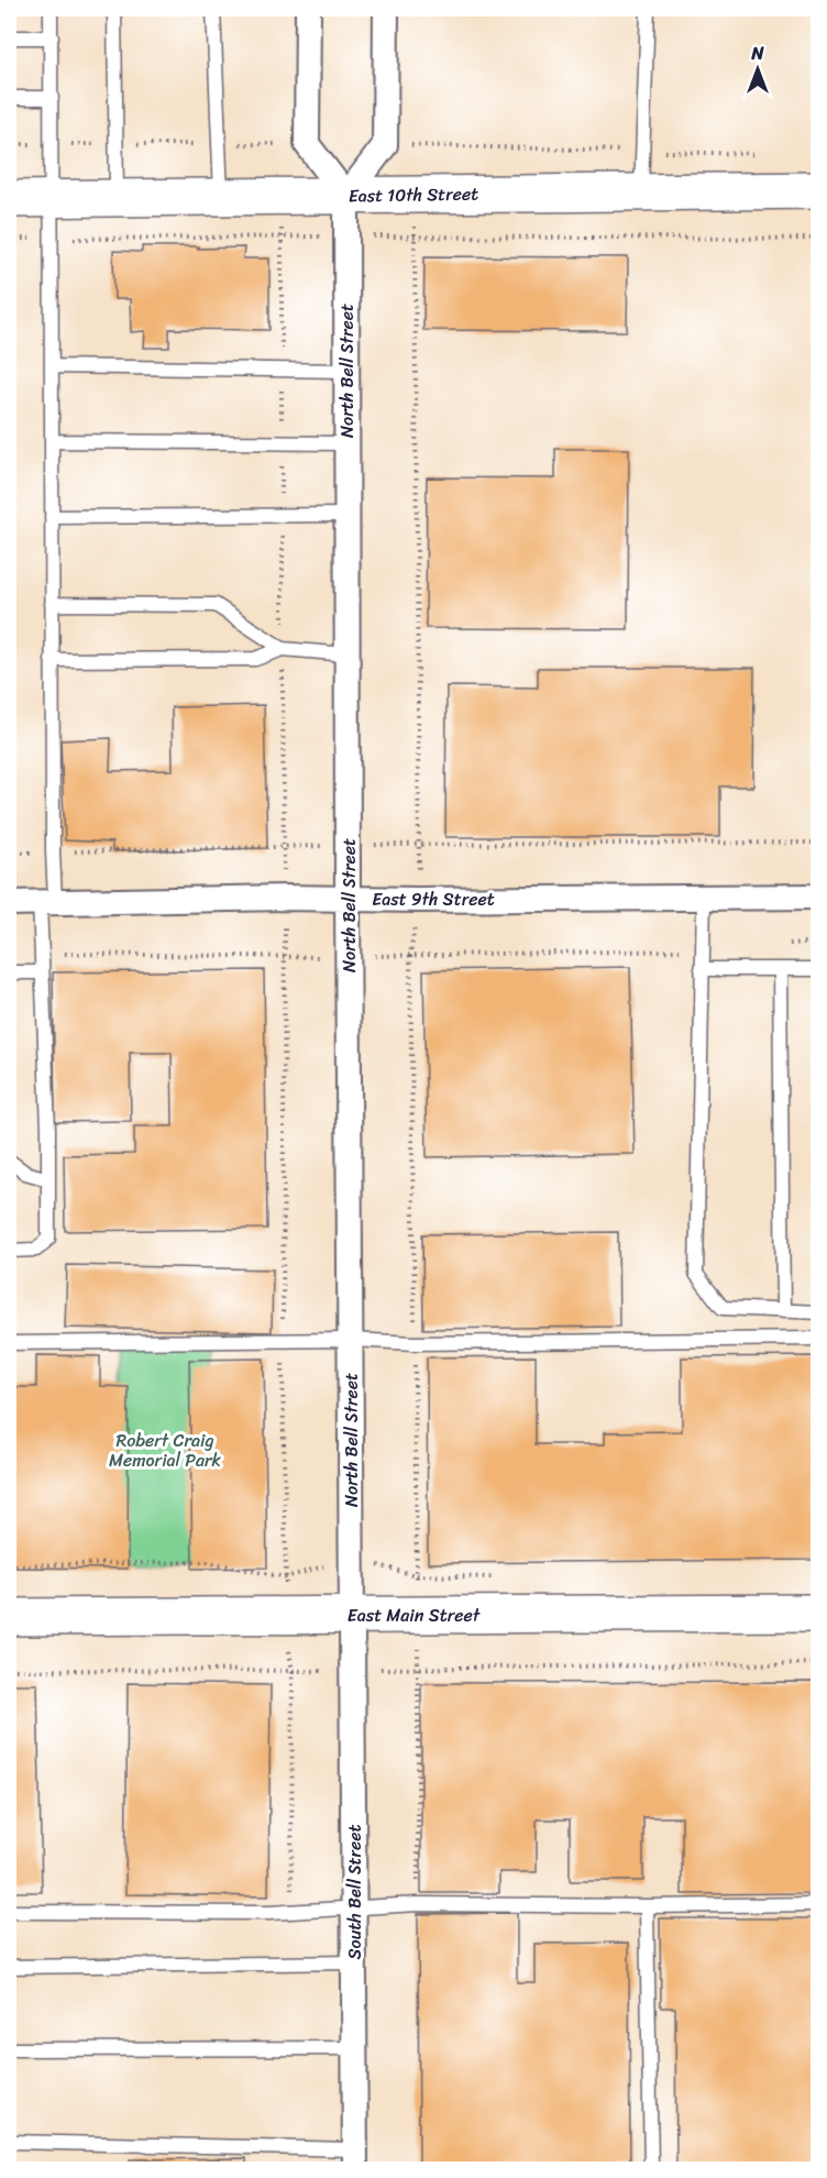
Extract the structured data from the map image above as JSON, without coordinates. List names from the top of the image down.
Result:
{
  "streets": {
    "street": [
      "East 10th Street",
      "North Bell Street",
      "East 9th Street",
      "East Main Street",
      "South Bell Street"
    ]
  },
  "crossings": [
    ["East 10th Street", "North Bell Street"],
    ["North Bell Street", "East 9th Street"],
    ["North Bell Street", "East Main Street"],
    ["North Bell Street", "South Bell Street"],
    ["East Main Street", "South Bell Street"]
  ],
  "parks": ["Robert Craig Memorial Park"],
  "north": "top"
}
